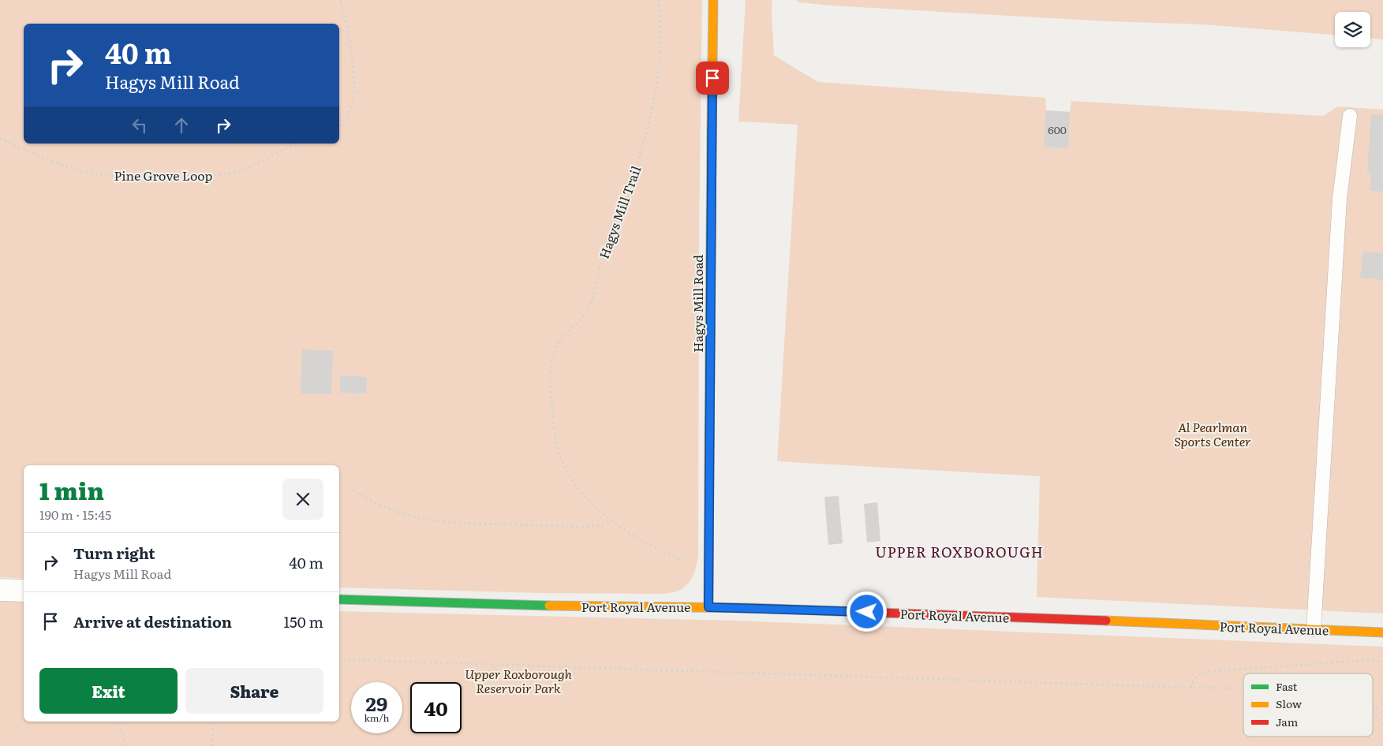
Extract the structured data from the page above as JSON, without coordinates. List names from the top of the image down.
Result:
{
  "streets": {
    "street": ["Hagys Mill Road", "Port Royal Avenue"],
    "path": ["Pine Grove Loop", "Hagys Mill Trail"]
  },
  "crossings": [
    ["Hagys Mill Trail", "Hagys Mill Road"],
    ["Hagys Mill Road", "Port Royal Avenue"]
  ],
  "districts": ["UPPER ROXBOROUGH"],
  "parks": ["Al Pearlman Sports Center", "Upper Roxborough Reservoir Park"],
  "house_numbers": ["600"],
  "legend": ["Fast", "Slow", "Jam"],
  "page": {
    "turn": ["40 m", "Hagys Mill Road"],
    "heading": ["1 min", "190 m · 15:45"],
    "list": [
      {
        "name": "Turn right",
        "note": "Hagys Mill Road",
        "value": "40 m"
      },
      {
        "name": "Arrive at destination",
        "value": "150 m"
      }
    ],
    "buttons": ["Exit", "Share"],
    "speed": "29 km/h",
    "limit": "40"
  }
}
